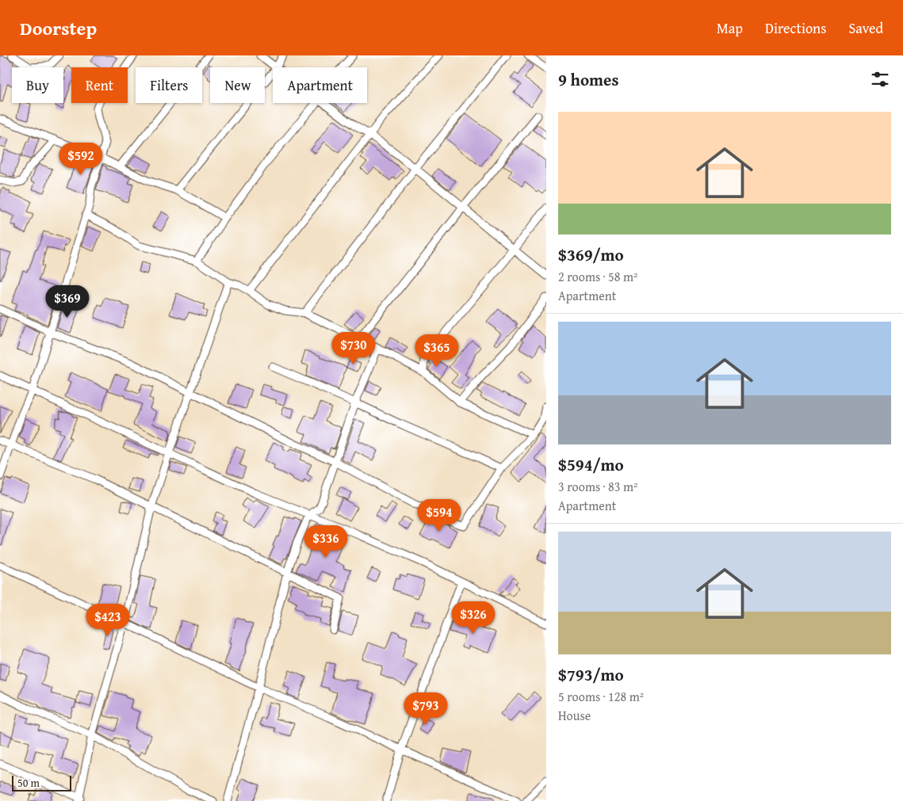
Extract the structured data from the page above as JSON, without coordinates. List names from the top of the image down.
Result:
{
  "scale_bar": "50 m",
  "page": {
    "header": "Doorstep",
    "nav": ["Map", "Directions", "Saved"],
    "heading": "9 homes",
    "chip": [
      "Buy",
      "Rent",
      "Filters",
      "New",
      "Apartment"
    ],
    "list": [
      {
        "name": "$369/mo",
        "note": "2 rooms · 58 m² · Apartment"
      },
      {
        "name": "$594/mo",
        "note": "3 rooms · 83 m² · Apartment"
      },
      {
        "name": "$793/mo",
        "note": "5 rooms · 128 m² · House"
      }
    ],
    "price": [
      "$592",
      "$369",
      "$730",
      "$365",
      "$594",
      "$336",
      "$326",
      "$423",
      "$793"
    ],
    "scale": "50 m"
  }
}
